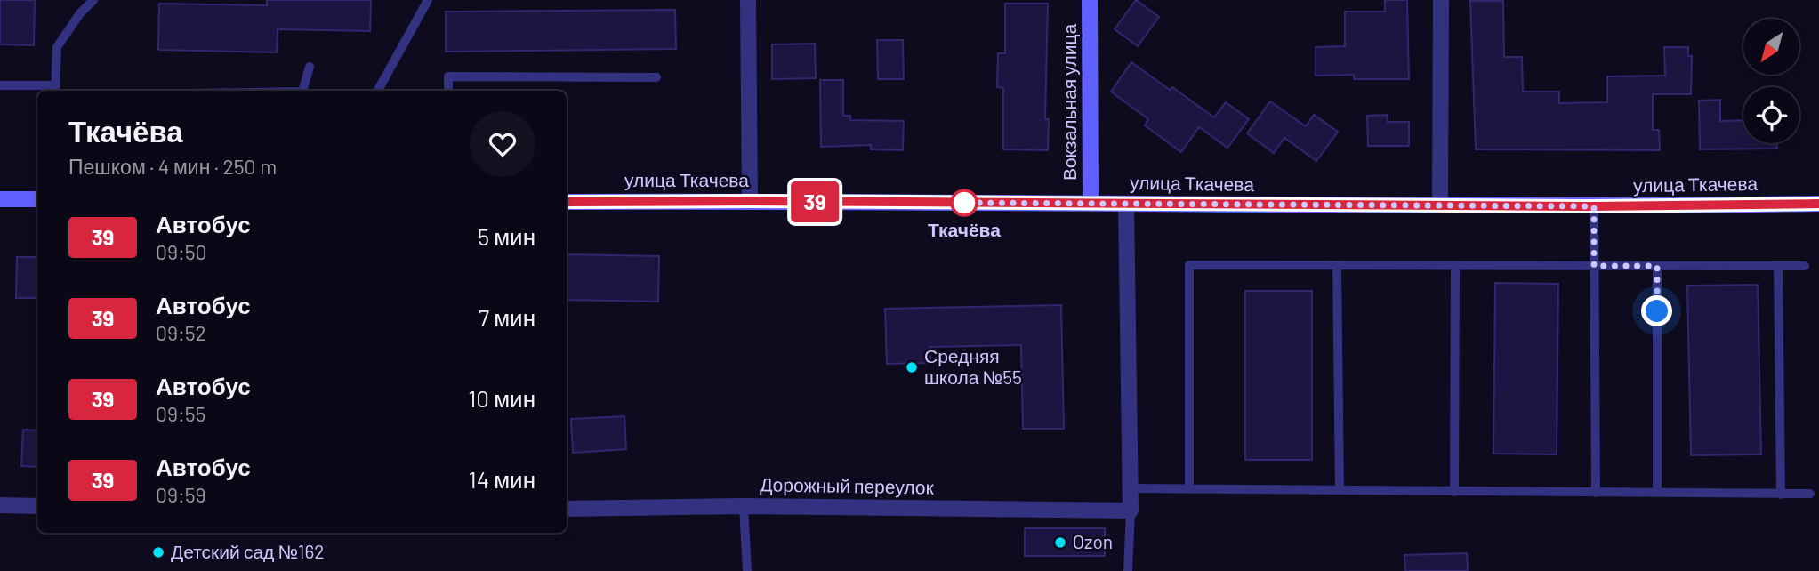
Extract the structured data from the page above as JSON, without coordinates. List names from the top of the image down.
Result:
{
  "streets": {
    "street": ["Вокзальная улица", "улица Ткачева", "Дорожный переулок"]
  },
  "crossings": [
    ["Вокзальная улица", "улица Ткачева"]
  ],
  "places": [
    "Ткачёва",
    "Средняя школа №55",
    "Ozon",
    "Детский сад №162"
  ],
  "lines": ["bus line 39"],
  "north": "bottom left",
  "page": {
    "on_map": "39",
    "heading": ["Ткачёва", "Пешком · 4 мин · 250 m"],
    "list": [
      {
        "mark": "39",
        "name": "Автобус",
        "note": "09:50",
        "value": "5 мин"
      },
      {
        "mark": "39",
        "name": "Автобус",
        "note": "09:52",
        "value": "7 мин"
      },
      {
        "mark": "39",
        "name": "Автобус",
        "note": "09:55",
        "value": "10 мин"
      },
      {
        "mark": "39",
        "name": "Автобус",
        "note": "09:59",
        "value": "14 мин"
      }
    ]
  }
}
